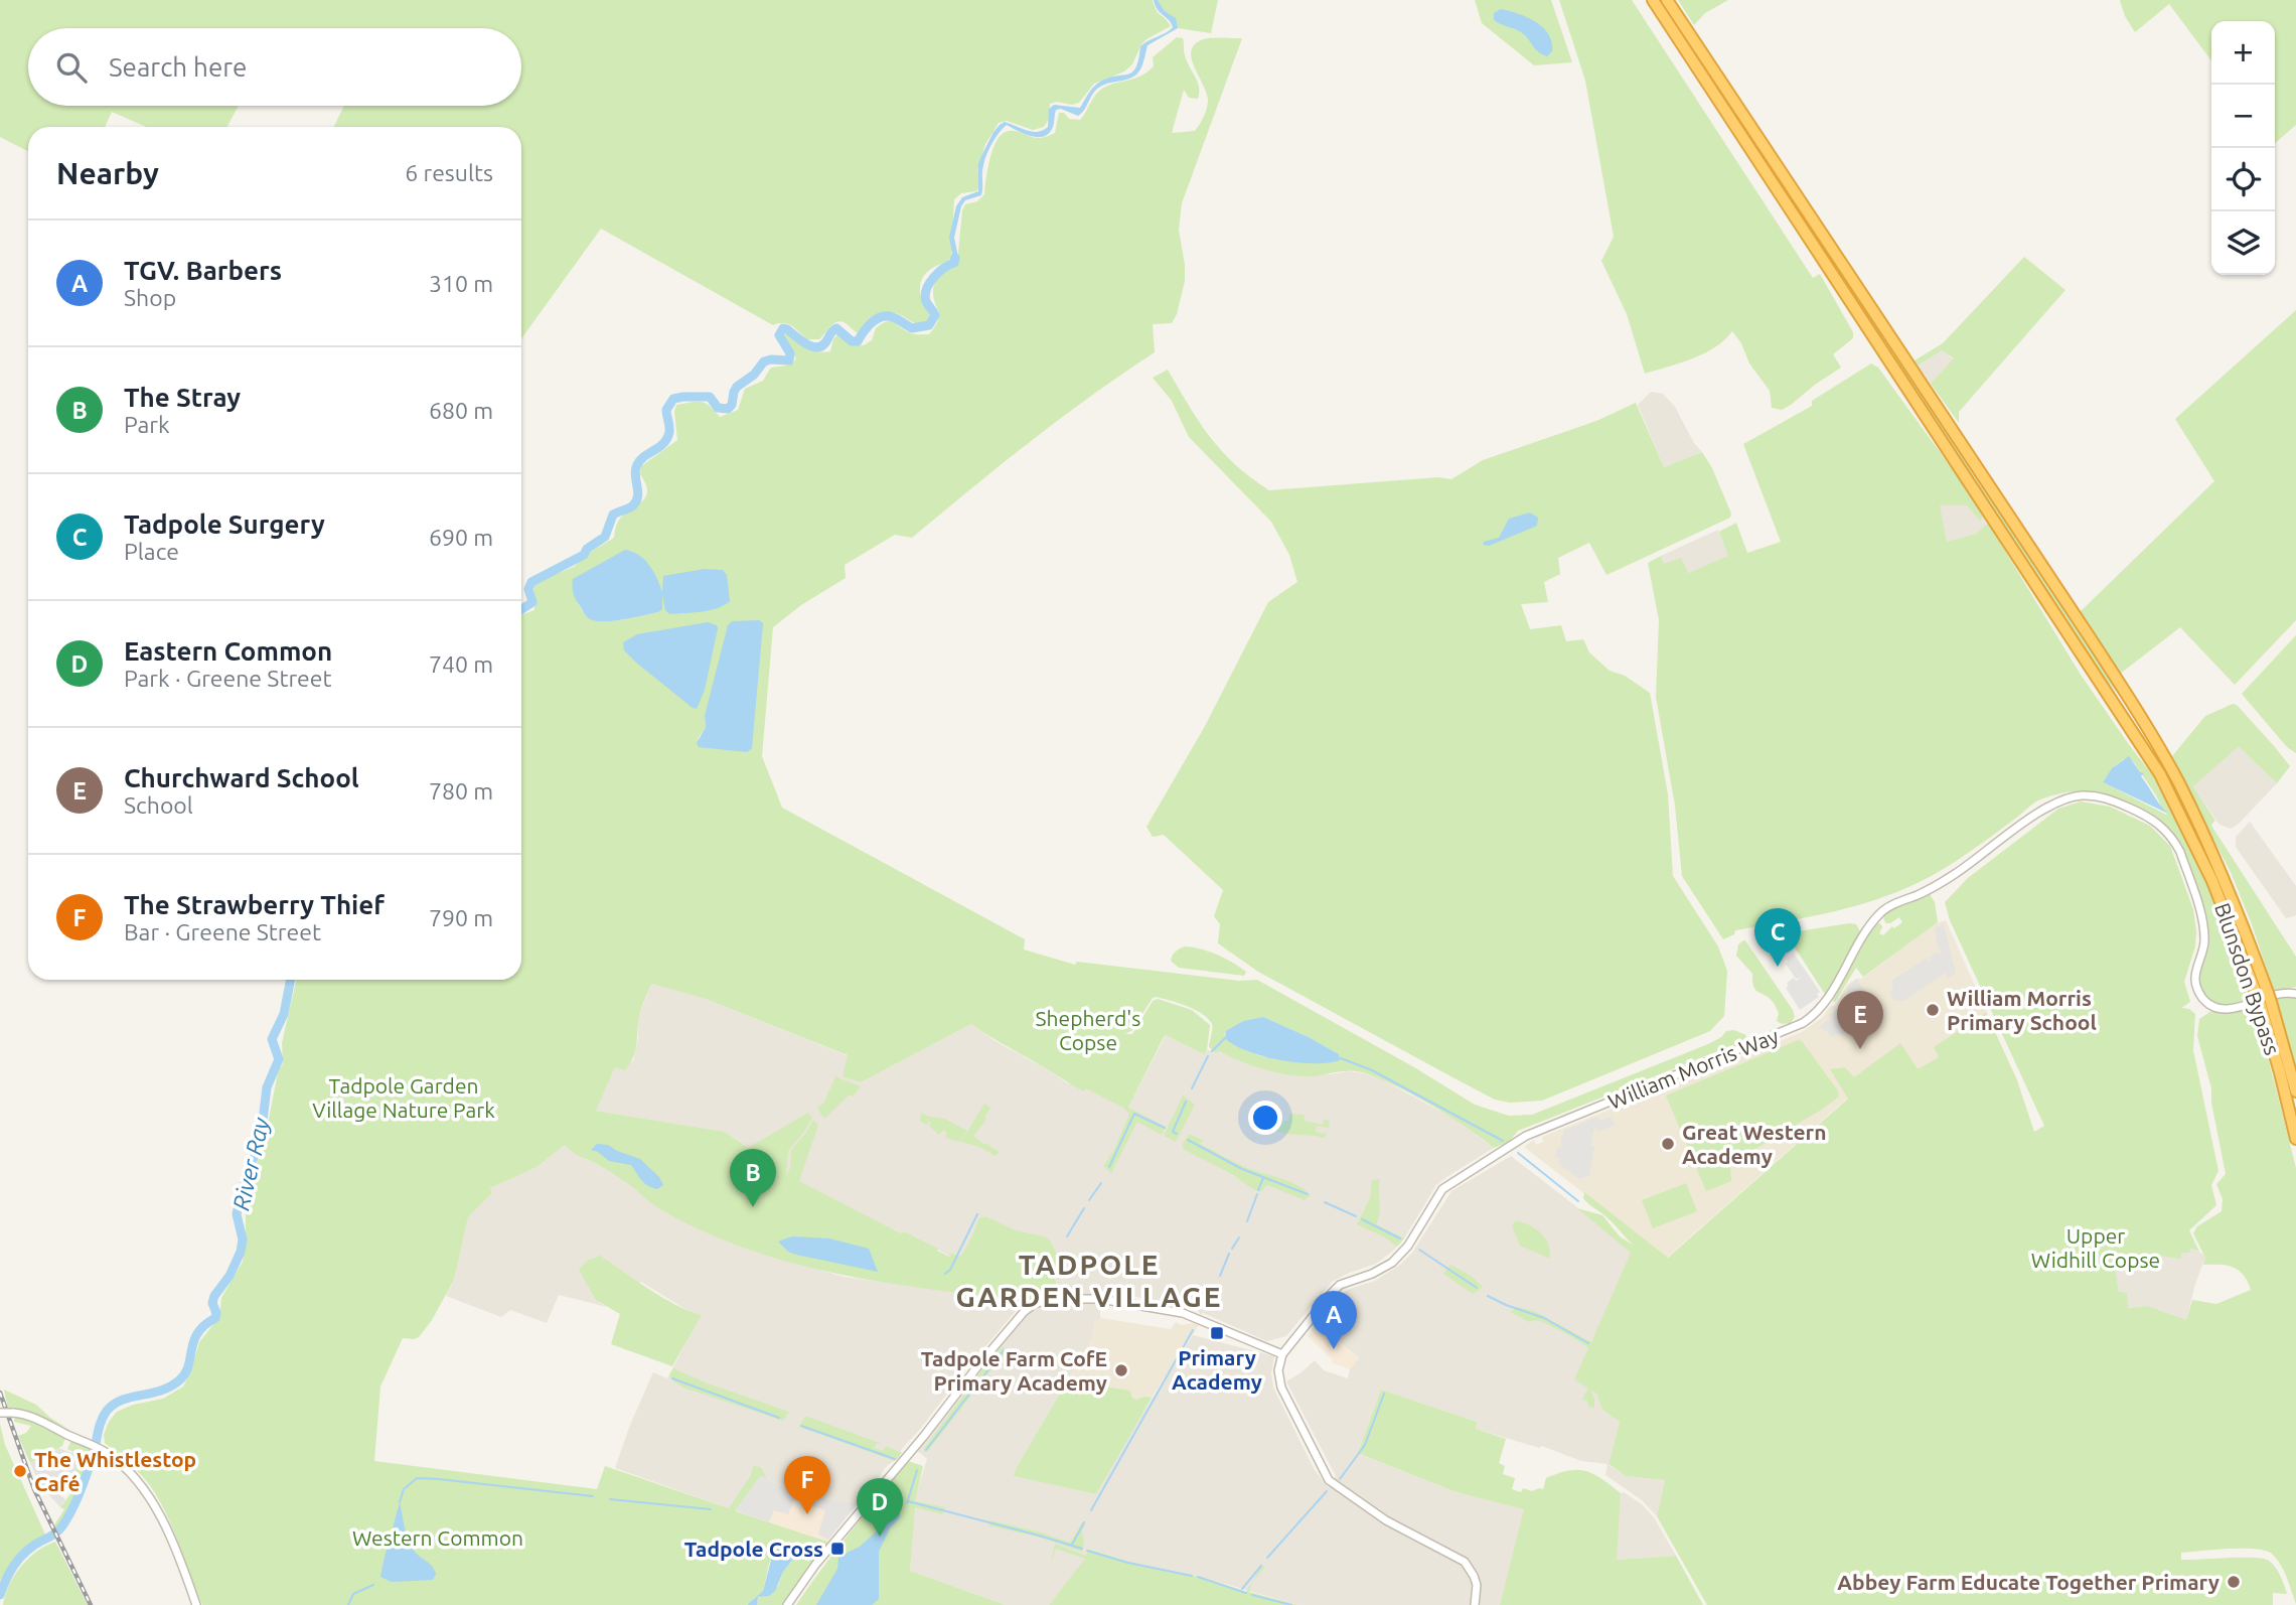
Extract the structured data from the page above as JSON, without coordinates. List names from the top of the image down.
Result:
{
  "streets": {
    "highway": ["Blunsdon Bypass"],
    "street": ["William Morris Way"]
  },
  "districts": ["TADPOLE GARDEN VILLAGE"],
  "water": ["River Ray"],
  "parks": [
    "Shepherd's Copse",
    "Tadpole Garden Village Nature Park",
    "Upper Widhill Copse",
    "Western Common"
  ],
  "places": {
    "other": [
      "William Morris Primary School",
      "Great Western Academy",
      "Tadpole Farm CofE Primary Academy",
      "The Whistlestop Café",
      "Abbey Farm Educate Together Primary"
    ],
    "transit": ["Primary Academy", "Tadpole Cross"]
  },
  "page": {
    "map_buttons": ["+", "−"],
    "search": "Search here",
    "heading": ["Nearby", "6 results"],
    "list": [
      {
        "mark": "A",
        "name": "TGV. Barbers",
        "note": "Shop",
        "value": "310 m"
      },
      {
        "mark": "B",
        "name": "The Stray",
        "note": "Park",
        "value": "680 m"
      },
      {
        "mark": "C",
        "name": "Tadpole Surgery",
        "note": "Place",
        "value": "690 m"
      },
      {
        "mark": "D",
        "name": "Eastern Common",
        "note": "Park · Greene Street",
        "value": "740 m"
      },
      {
        "mark": "E",
        "name": "Churchward School",
        "note": "School",
        "value": "780 m"
      },
      {
        "mark": "F",
        "name": "The Strawberry Thief",
        "note": "Bar · Greene Street",
        "value": "790 m"
      }
    ],
    "pins": [
      "C",
      "E",
      "B",
      "A",
      "F",
      "D"
    ]
  }
}
